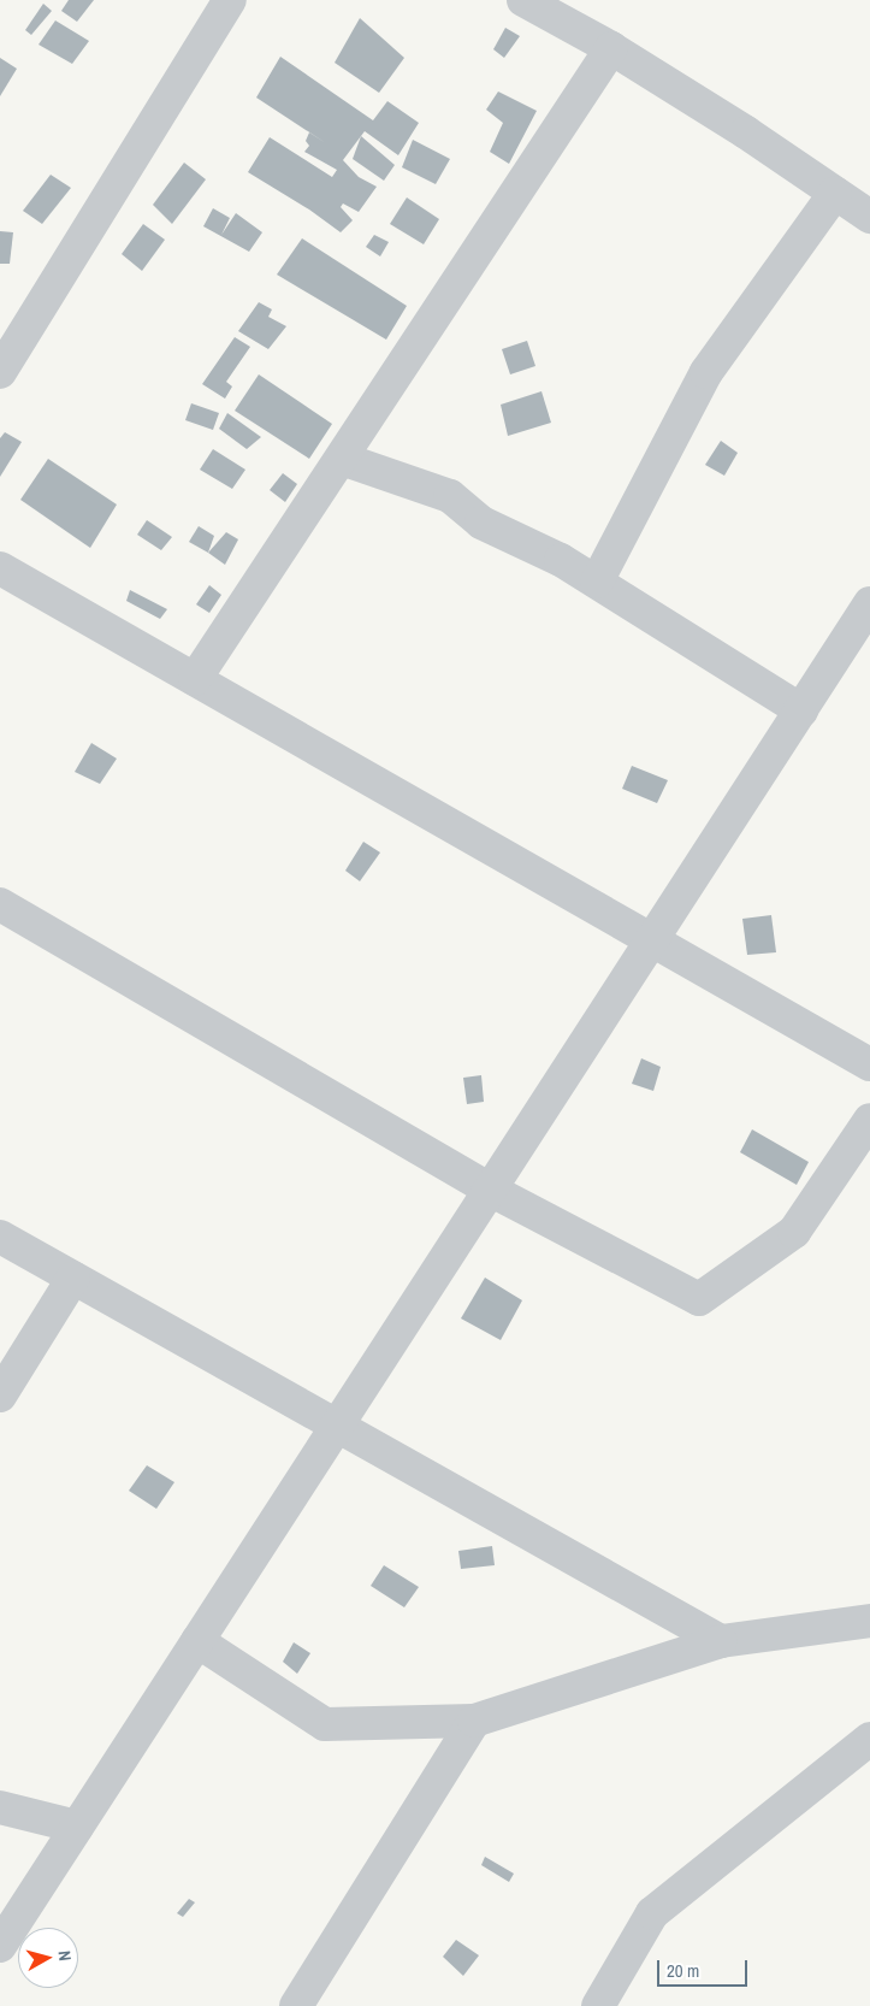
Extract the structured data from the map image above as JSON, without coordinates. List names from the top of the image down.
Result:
{
  "scale_bar": "20 m",
  "north": "right"
}
